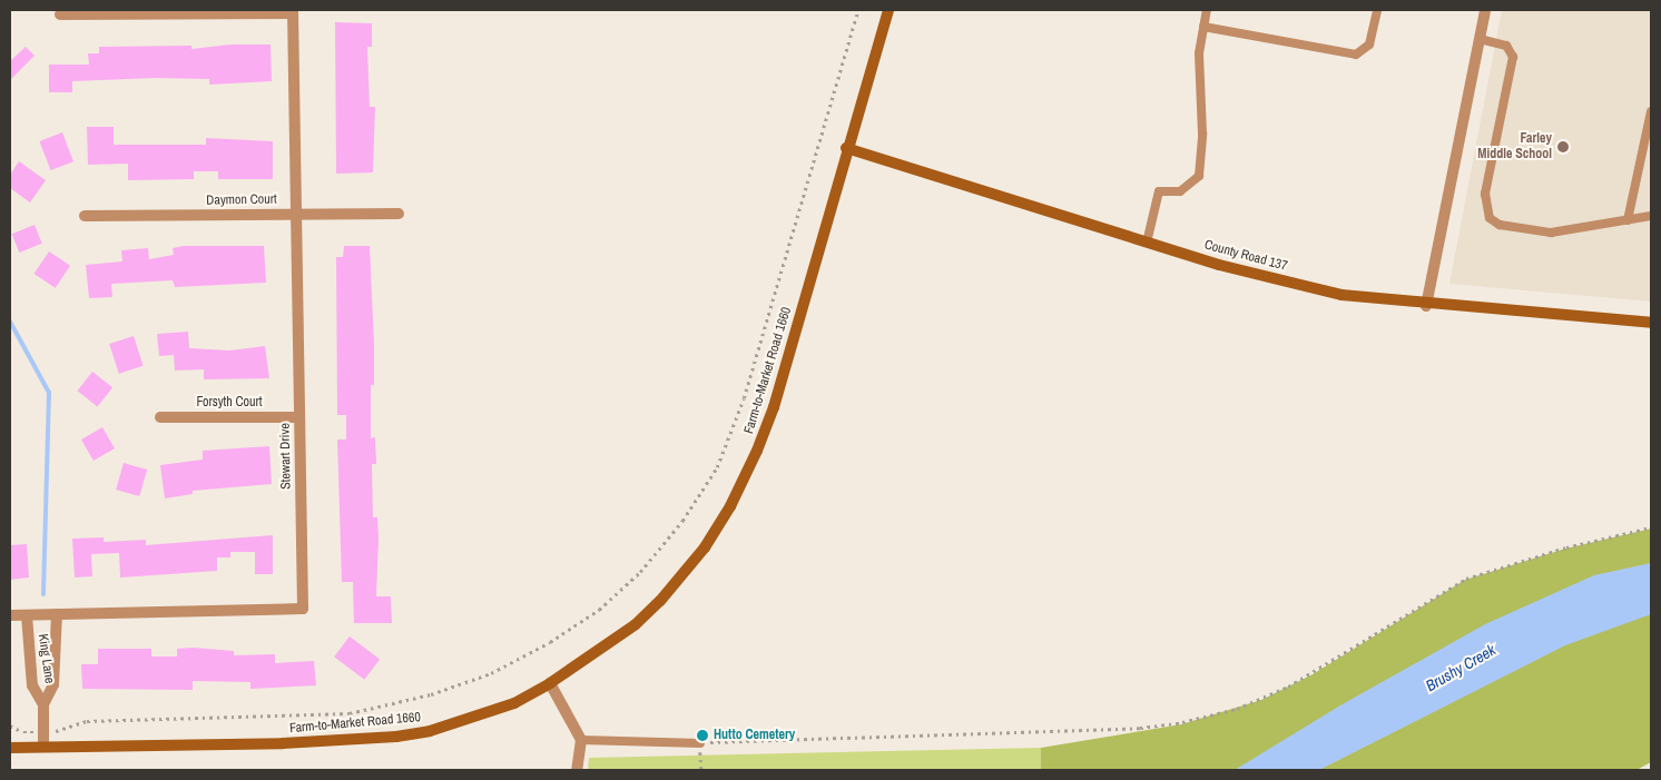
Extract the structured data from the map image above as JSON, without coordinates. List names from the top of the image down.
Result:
{
  "streets": {
    "main road": ["County Road 137", "Farm-to-Market Road 1660"],
    "street": [
      "Daymon Court",
      "Forsyth Court",
      "Stewart Drive",
      "King Lane"
    ]
  },
  "crossings": [
    ["Daymon Court", "Stewart Drive"],
    ["County Road 137", "Farm-to-Market Road 1660"],
    ["Farm-to-Market Road 1660", "King Lane"],
    ["Forsyth Court", "Stewart Drive"],
    ["Stewart Drive", "King Lane"]
  ],
  "water": ["Brushy Creek"],
  "places": ["Farley Middle School", "Hutto Cemetery"]
}
